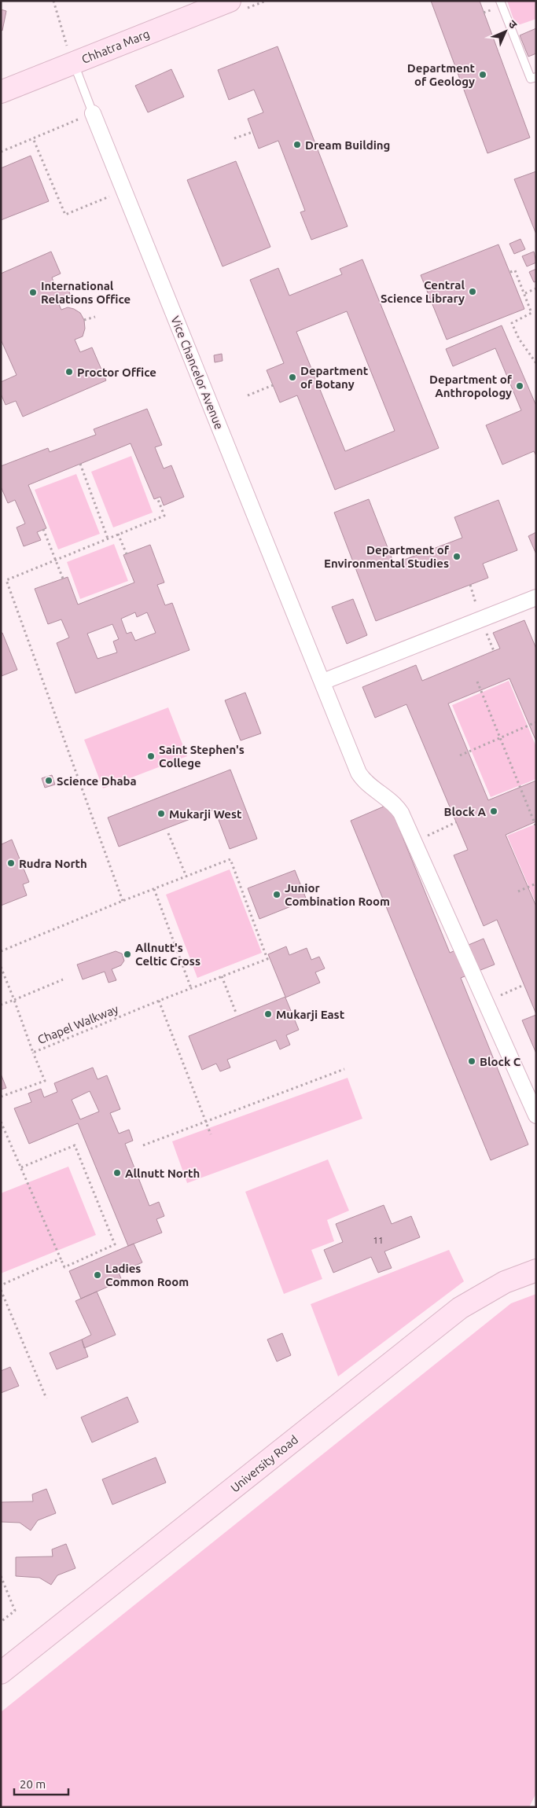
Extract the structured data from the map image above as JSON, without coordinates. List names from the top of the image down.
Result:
{
  "streets": {
    "street": ["Chhatra Marg", "Vice Chancelor Avenue", "University Road"],
    "path": ["Chapel Walkway"]
  },
  "crossings": [
    ["Chhatra Marg", "Vice Chancelor Avenue"]
  ],
  "places": [
    "Department of Geology",
    "Dream Building",
    "Central Science Library",
    "International Relations Office",
    "Proctor Office",
    "Department of Botany",
    "Department of Anthropology",
    "Department of Environmental Studies",
    "Saint Stephen's College",
    "Science Dhaba",
    "Block A",
    "Mukarji West",
    "Rudra North",
    "Junior Combination Room",
    "Allnutt's Celtic Cross",
    "Mukarji East",
    "Block C",
    "Allnutt North",
    "Ladies Common Room"
  ],
  "house_numbers": ["11"],
  "scale_bar": "20 m",
  "north": "top right"
}
